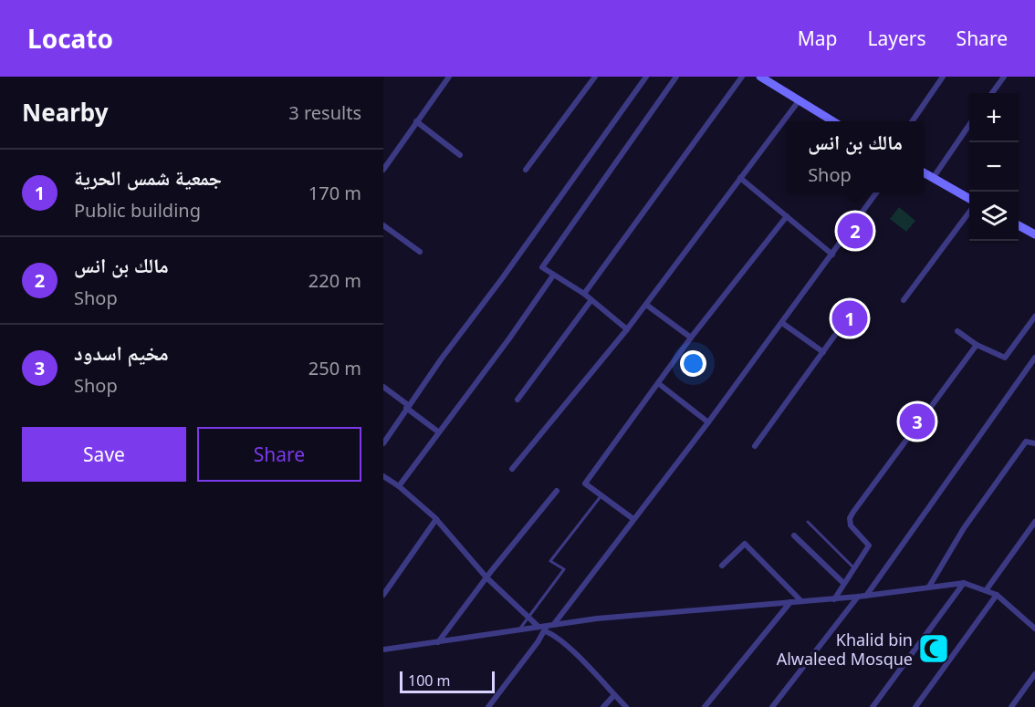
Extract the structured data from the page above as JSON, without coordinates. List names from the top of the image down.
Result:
{
  "places": {
    "mosque": ["Khalid bin Alwaleed Mosque"]
  },
  "scale_bar": "100 m",
  "page": {
    "header": "Locato",
    "nav": ["Map", "Layers", "Share"],
    "heading": ["Nearby", "3 results"],
    "map_buttons": ["+", "−"],
    "popup": ["مالك بن انس", "Shop"],
    "list": [
      {
        "mark": "1",
        "name": "جمعية شمس الحرية",
        "note": "Public building",
        "value": "170 m"
      },
      {
        "mark": "2",
        "name": "مالك بن انس",
        "note": "Shop",
        "value": "220 m"
      },
      {
        "mark": "3",
        "name": "مخيم اسدود",
        "note": "Shop",
        "value": "250 m"
      }
    ],
    "pins": ["2", "1", "3"],
    "buttons": ["Save", "Share"],
    "scale": "100 m"
  }
}
